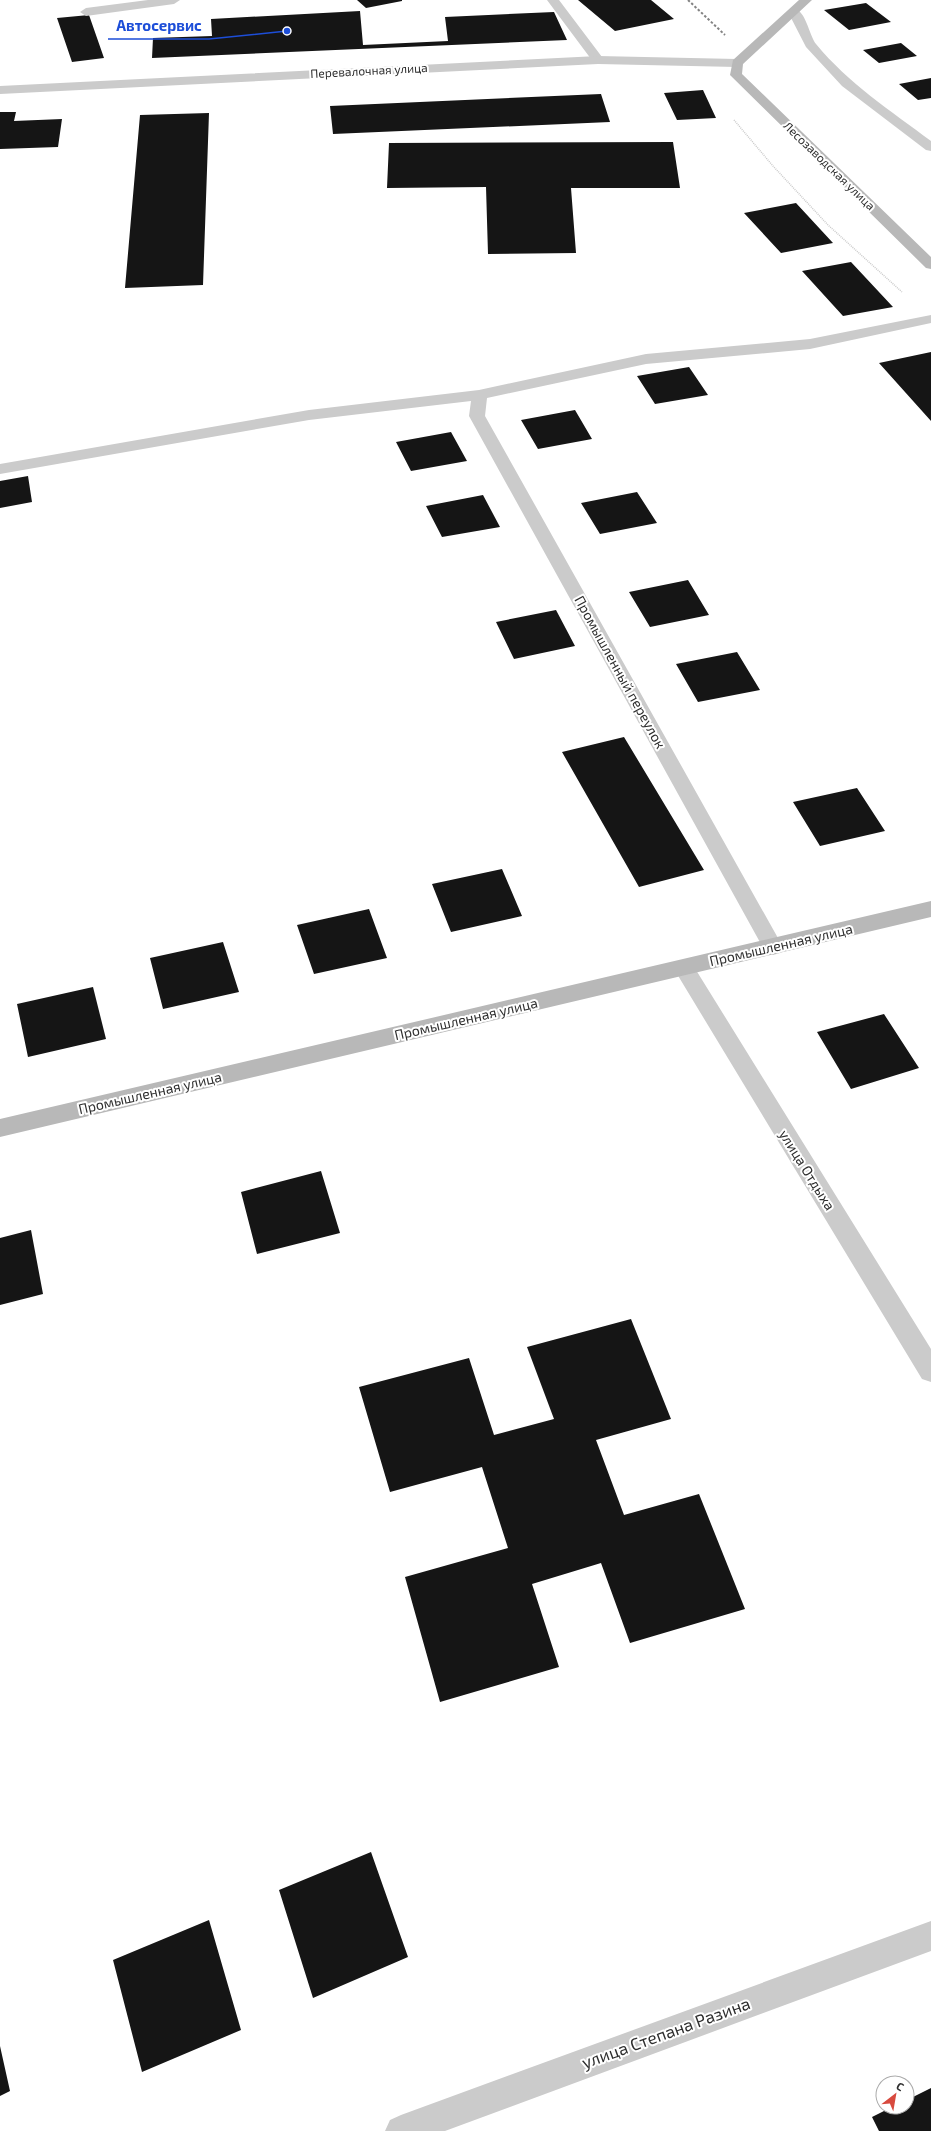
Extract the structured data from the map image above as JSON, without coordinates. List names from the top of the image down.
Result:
{
  "streets": {
    "street": [
      "Перевалочная улица",
      "Лесозаводская улица",
      "Промышленный переулок",
      "Промышленная улица",
      "улица Отдыха",
      "улица Степана Разина"
    ]
  },
  "crossings": [
    ["Перевалочная улица", "Лесозаводская улица"],
    ["Промышленный переулок", "Промышленная улица"],
    ["Промышленная улица", "улица Отдыха"]
  ],
  "places": ["Автосервис"],
  "north": "top right"
}
